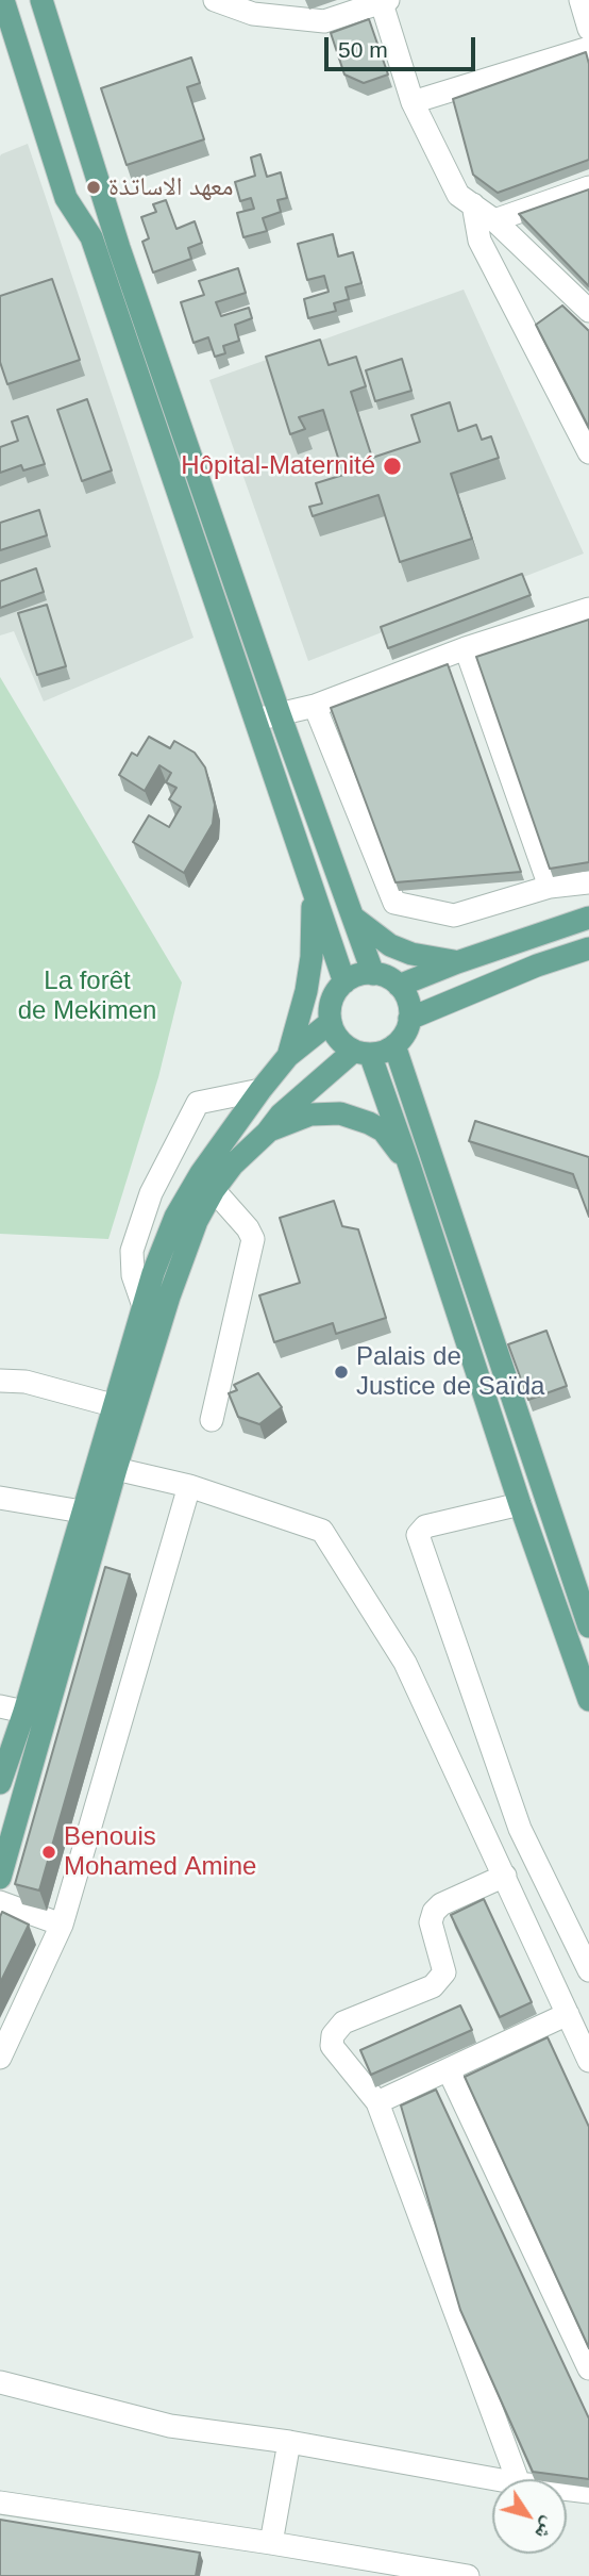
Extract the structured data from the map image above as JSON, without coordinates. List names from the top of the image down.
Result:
{
  "parks": ["La forêt de Mekimen"],
  "places": [
    "معهد الاساتذة",
    "Hôpital-Maternité",
    "Palais de Justice de Saïda",
    "Benouis Mohamed Amine"
  ],
  "scale_bar": "50 m",
  "north": "bottom right"
}
